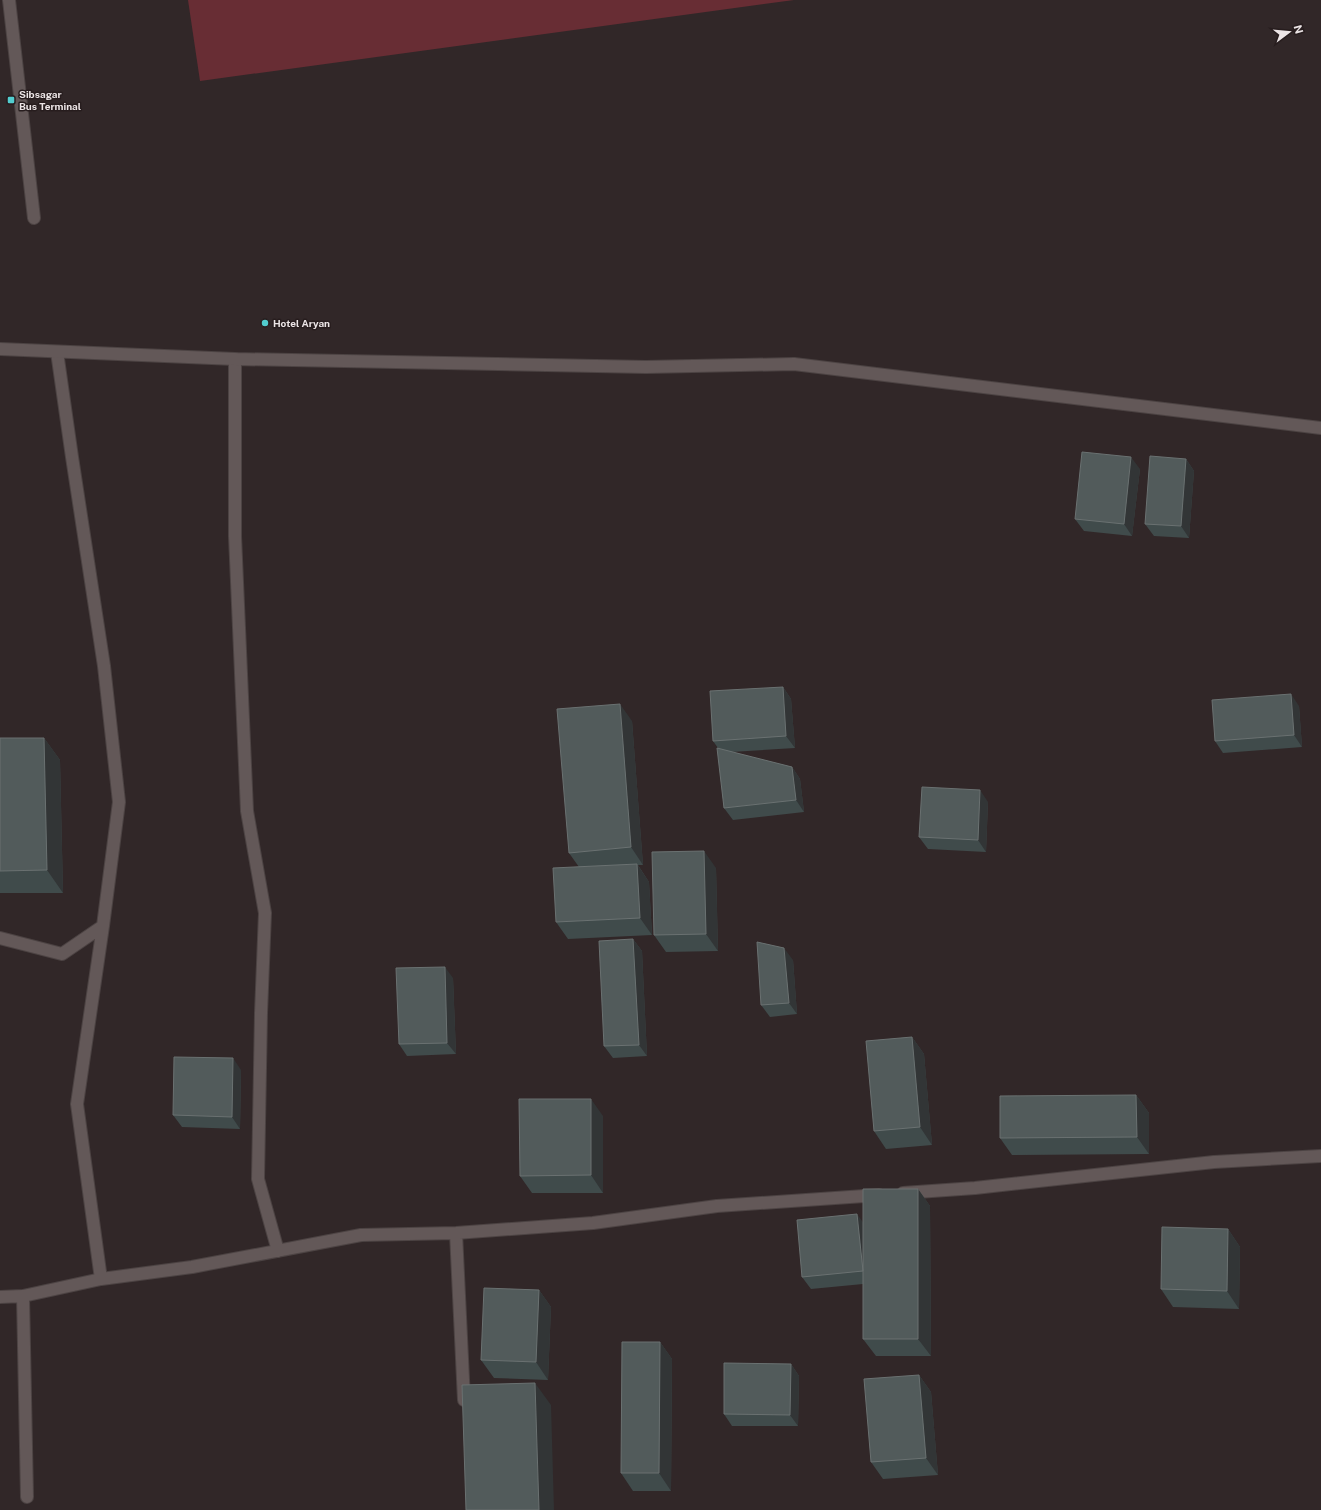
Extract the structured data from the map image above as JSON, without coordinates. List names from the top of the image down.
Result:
{
  "places": {
    "transit": ["Sibsagar Bus Terminal"],
    "other": ["Hotel Aryan"]
  },
  "north": "right"
}
